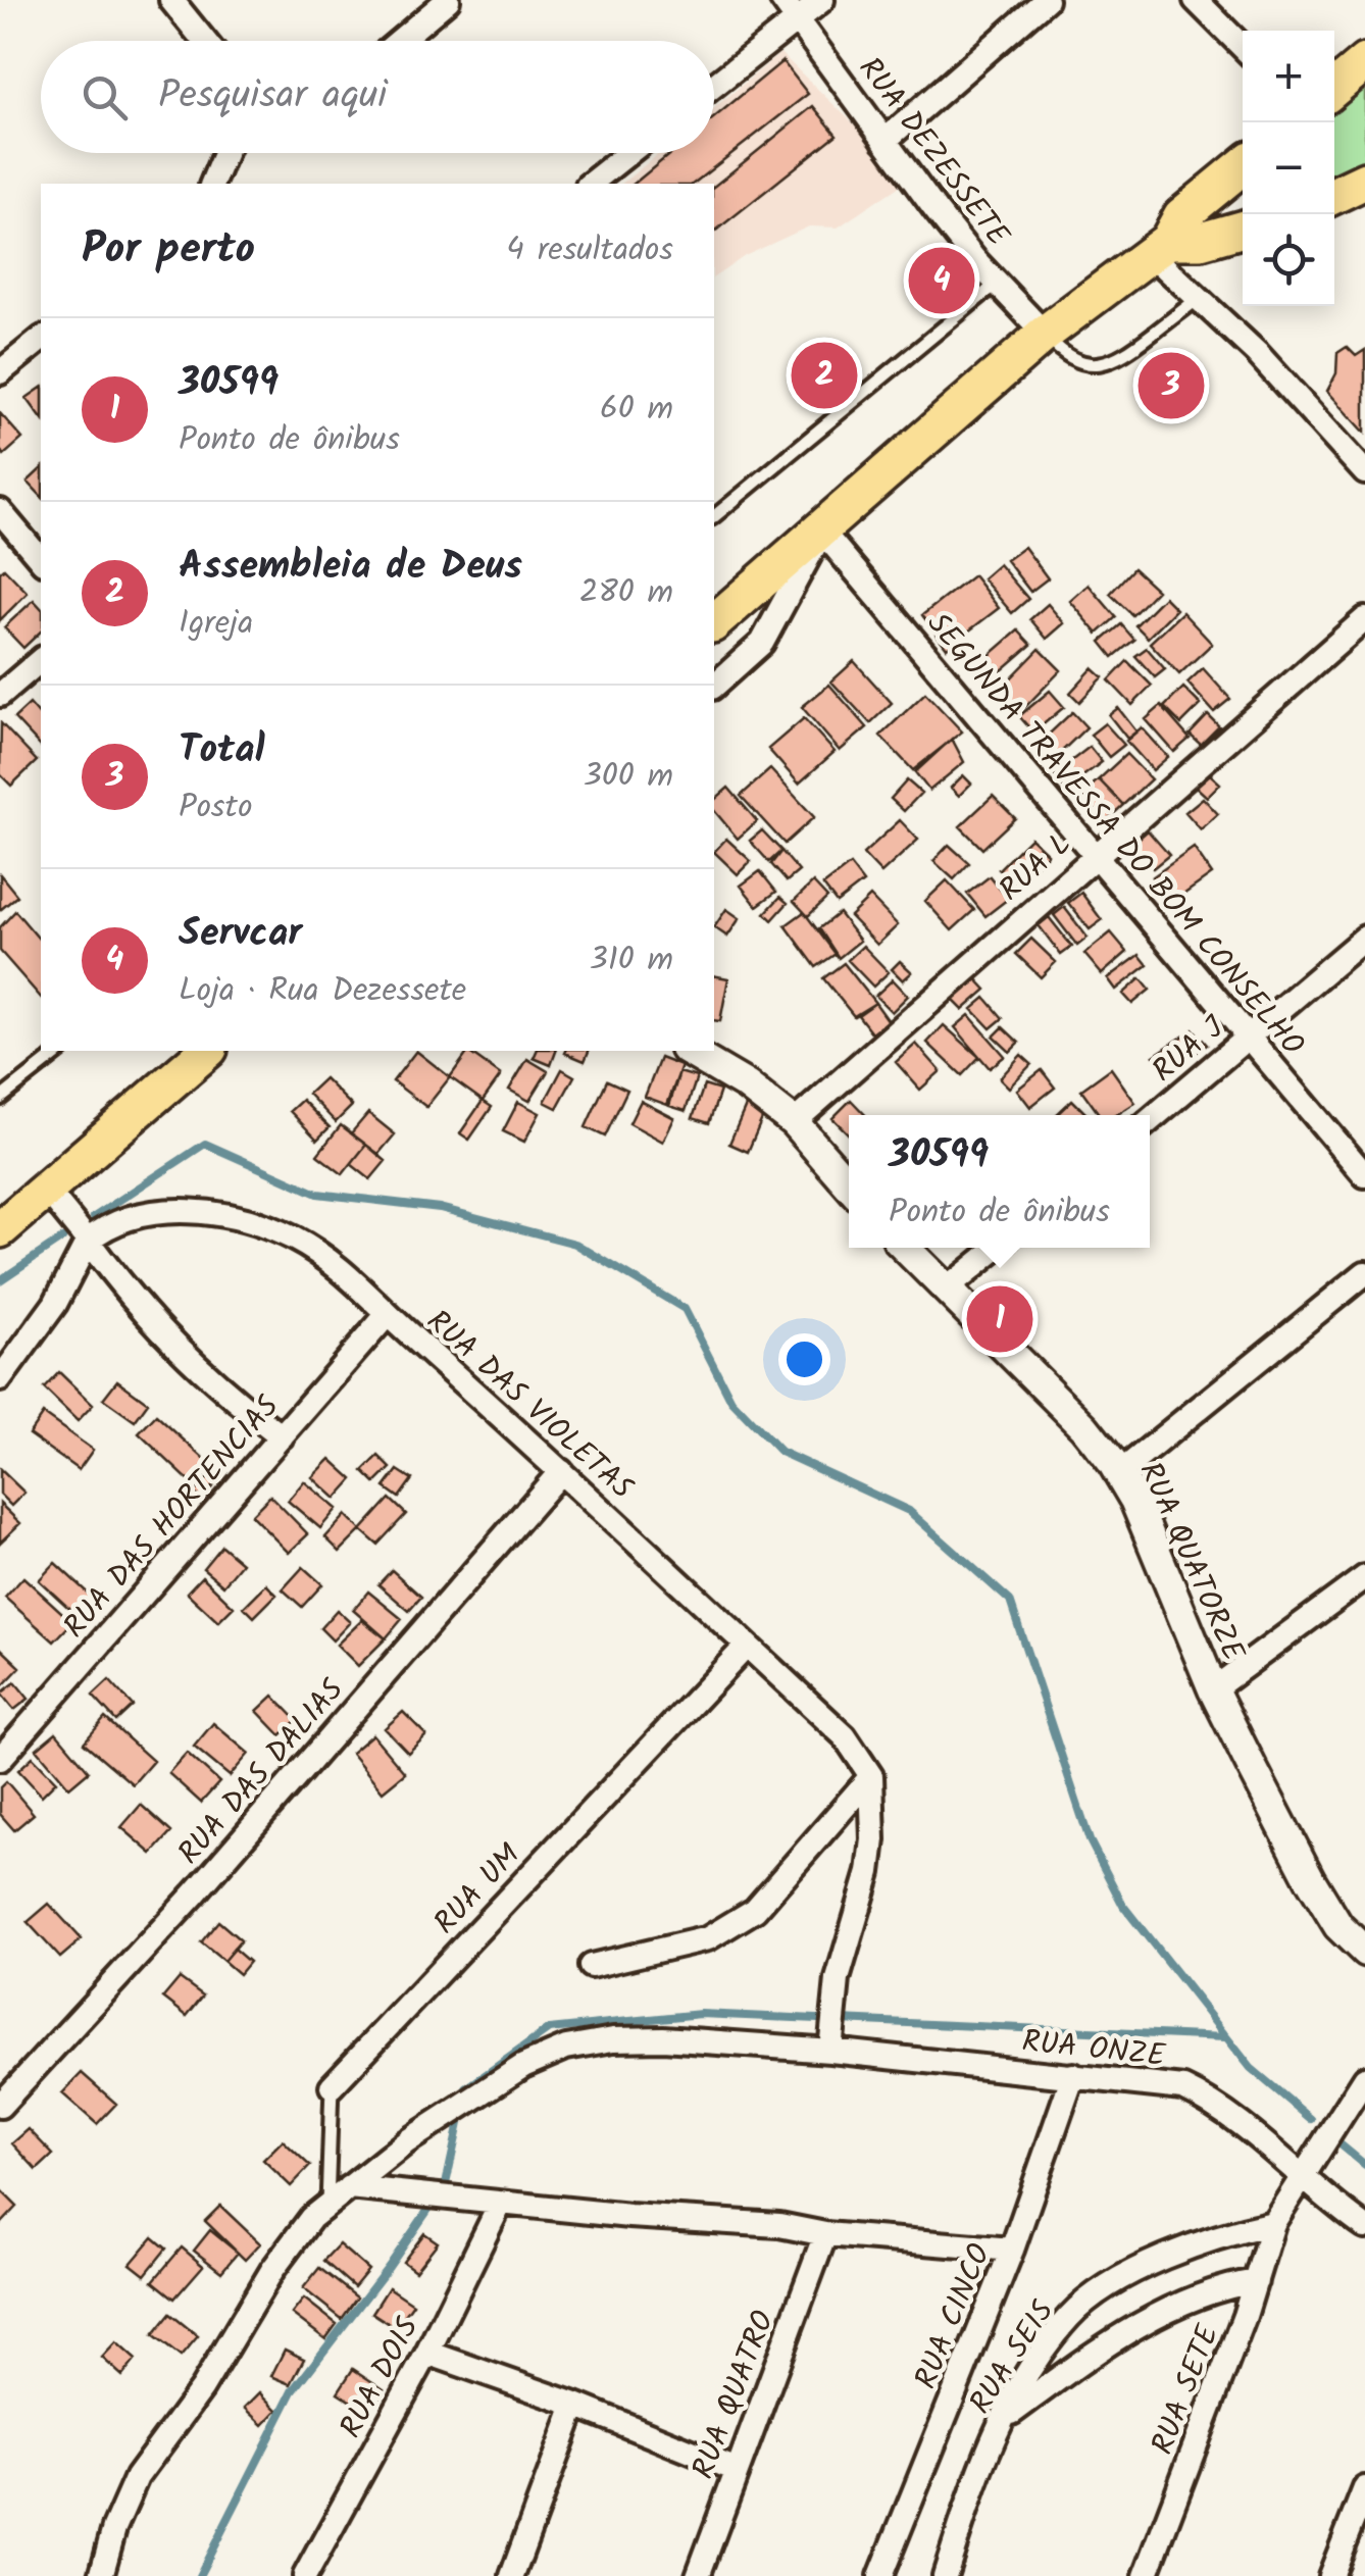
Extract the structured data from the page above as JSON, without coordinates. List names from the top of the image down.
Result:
{
  "streets": {
    "street": [
      "RUA DEZESSETE",
      "SEGUNDA TRAVESSA DO BOM CONSELHO",
      "RUA L",
      "RUA J",
      "RUA DAS VIOLETAS",
      "RUA DAS HORTENCIAS",
      "RUA QUATORZE",
      "RUA DAS DALIAS",
      "RUA UM",
      "RUA ONZE",
      "RUA CINCO",
      "RUA SEIS",
      "RUA DOIS",
      "RUA SETE",
      "RUA QUATRO"
    ]
  },
  "crossings": [
    ["SEGUNDA TRAVESSA DO BOM CONSELHO", "RUA L"],
    ["SEGUNDA TRAVESSA DO BOM CONSELHO", "RUA J"],
    ["RUA DAS VIOLETAS", "RUA DAS HORTENCIAS"],
    ["RUA DAS VIOLETAS", "RUA DAS DALIAS"],
    ["RUA DAS VIOLETAS", "RUA UM"],
    ["RUA ONZE", "RUA CINCO"],
    ["RUA SEIS", "RUA SETE"]
  ],
  "page": {
    "map_buttons": ["+", "−"],
    "search": "Pesquisar aqui",
    "heading": ["Por perto", "4 resultados"],
    "pins": [
      "4",
      "2",
      "3",
      "1"
    ],
    "list": [
      {
        "mark": "1",
        "name": "30599",
        "note": "Ponto de ônibus",
        "value": "60 m"
      },
      {
        "mark": "2",
        "name": "Assembleia de Deus",
        "note": "Igreja",
        "value": "280 m"
      },
      {
        "mark": "3",
        "name": "Total",
        "note": "Posto",
        "value": "300 m"
      },
      {
        "mark": "4",
        "name": "Servcar",
        "note": "Loja · Rua Dezessete",
        "value": "310 m"
      }
    ],
    "popup": ["30599", "Ponto de ônibus"]
  }
}
